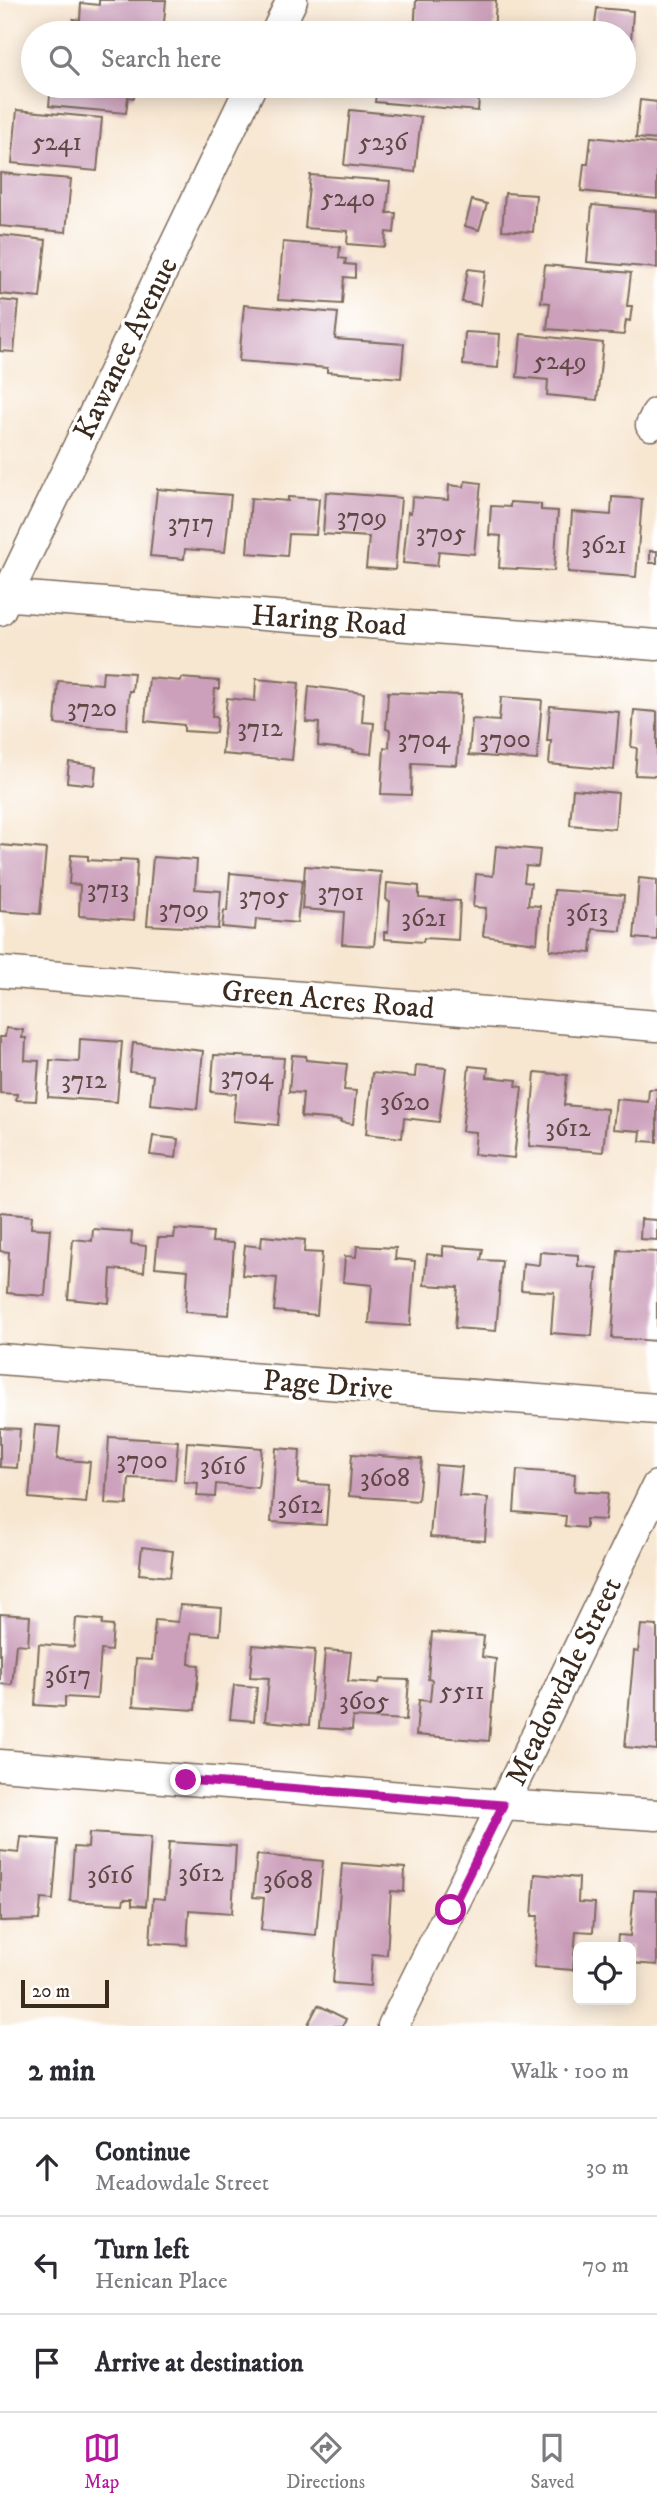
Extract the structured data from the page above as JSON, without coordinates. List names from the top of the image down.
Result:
{
  "streets": {
    "street": [
      "Kawanee Avenue",
      "Haring Road",
      "Green Acres Road",
      "Page Drive",
      "Meadowdale Street"
    ]
  },
  "crossings": [
    ["Kawanee Avenue", "Haring Road"]
  ],
  "house_numbers": [
    "5241",
    "5236",
    "5240",
    "5249",
    "3709",
    "3717",
    "3705",
    "3621",
    "3720",
    "3712",
    "3704",
    "3700",
    "3713",
    "3701",
    "3705",
    "3709",
    "3613",
    "3621",
    "3704",
    "3712",
    "3620",
    "3612",
    "3700",
    "3616",
    "3608",
    "3612",
    "3617",
    "5511",
    "3605",
    "3612",
    "3616",
    "3608"
  ],
  "scale_bar": "20 m",
  "page": {
    "search": "Search here",
    "scale": "20 m",
    "heading": ["2 min", "Walk · 100 m"],
    "list": [
      ["Continue", "Meadowdale Street", "30 m"],
      ["Turn left", "Henican Place", "70 m"],
      "Arrive at destination"
    ],
    "nav": ["Map", "Directions", "Saved"]
  }
}
